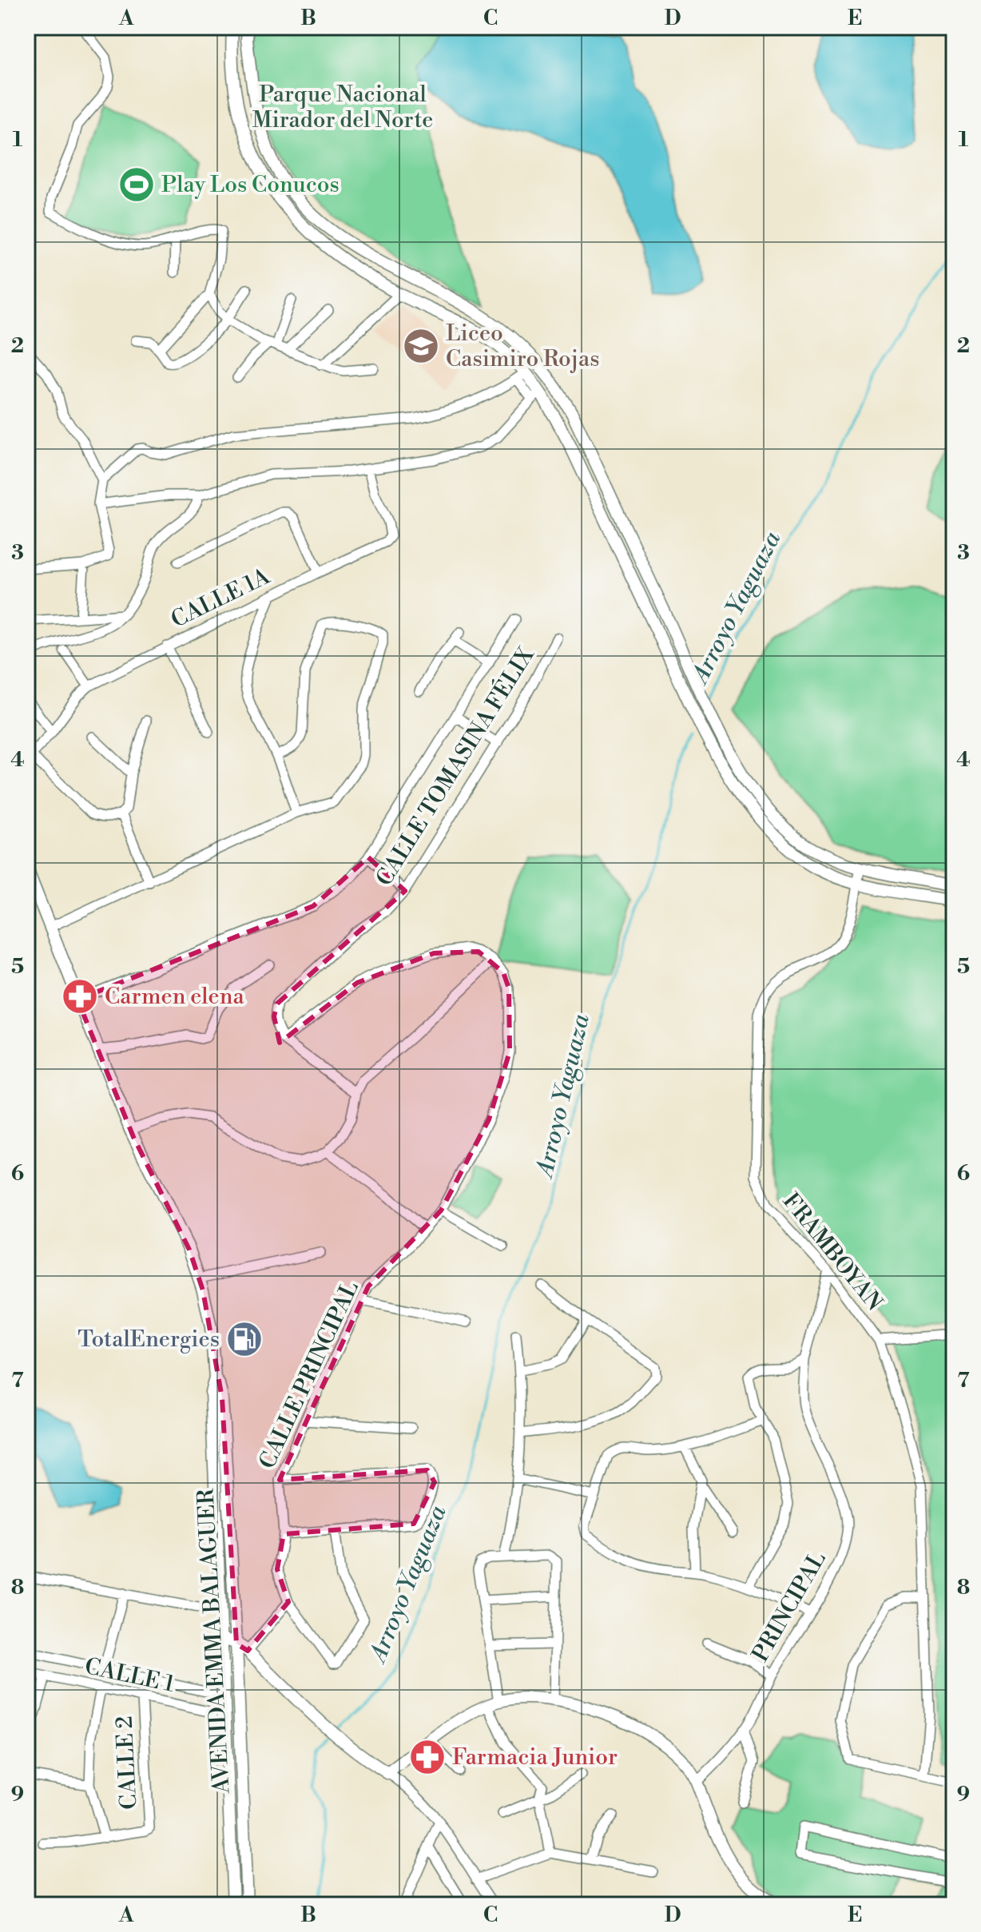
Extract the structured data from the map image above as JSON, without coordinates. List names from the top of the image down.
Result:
{
  "streets": {
    "street": [
      "CALLE 1A",
      "CALLE TOMASINA FÉLIX",
      "FRAMBOYAN",
      "CALLE PRINCIPAL",
      "PRINCIPAL",
      "AVENIDA EMMA BALAGUER",
      "CALLE 1",
      "CALLE 2"
    ]
  },
  "crossings": [
    ["FRAMBOYAN", "PRINCIPAL"],
    ["AVENIDA EMMA BALAGUER", "CALLE 1"],
    ["CALLE 1", "CALLE 2"]
  ],
  "water": ["Arroyo Yaguaza"],
  "parks": ["Parque Nacional Mirador del Norte"],
  "places": {
    "sports": ["Play Los Conucos"],
    "school or university": ["Liceo Casimiro Rojas"],
    "pharmacy": ["Carmen elena", "Farmacia Junior"],
    "fuel station": ["TotalEnergies"]
  },
  "grid": {
    "columns": [
      "A",
      "B",
      "C",
      "D",
      "E"
    ],
    "rows": [
      "1",
      "2",
      "3",
      "4",
      "5",
      "6",
      "7",
      "8",
      "9"
    ]
  }
}
